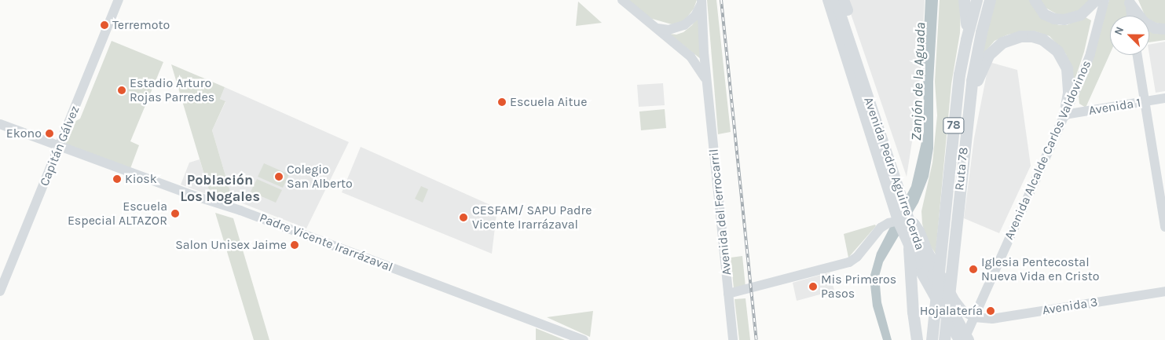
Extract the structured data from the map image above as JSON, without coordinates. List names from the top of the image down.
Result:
{
  "streets": {
    "highway": ["78", "Ruta 78"],
    "main road": ["Avenida Pedro Aguirre Cerda"],
    "street": [
      "Avenida 1",
      "Capitán Gálvez",
      "Avenida Alcalde Carlos Valdovinos",
      "Avenida del Ferrocarril",
      "Padre Vicente Irarrázaval",
      "Avenida 3"
    ]
  },
  "crossings": [
    ["Avenida 1", "Avenida Alcalde Carlos Valdovinos"],
    ["Capitán Gálvez", "Padre Vicente Irarrázaval"],
    ["Avenida Alcalde Carlos Valdovinos", "Avenida Pedro Aguirre Cerda"],
    ["Avenida Alcalde Carlos Valdovinos", "Avenida 3"]
  ],
  "districts": ["Población Los Nogales"],
  "water": ["Zanjón de la Aguada"],
  "places": [
    "Terremoto",
    "Estadio Arturo Rojas Parredes",
    "Escuela Aitue",
    "Ekono",
    "Colegio San Alberto",
    "Kiosk",
    "Escuela Especial ALTAZOR",
    "CESFAM/ SAPU Padre Vicente Irarrázaval",
    "Salon Unisex Jaime",
    "Iglesia Pentecostal Nueva Vida en Cristo",
    "Mis Primeros Pasos",
    "Hojalatería"
  ],
  "north": "top left"
}
